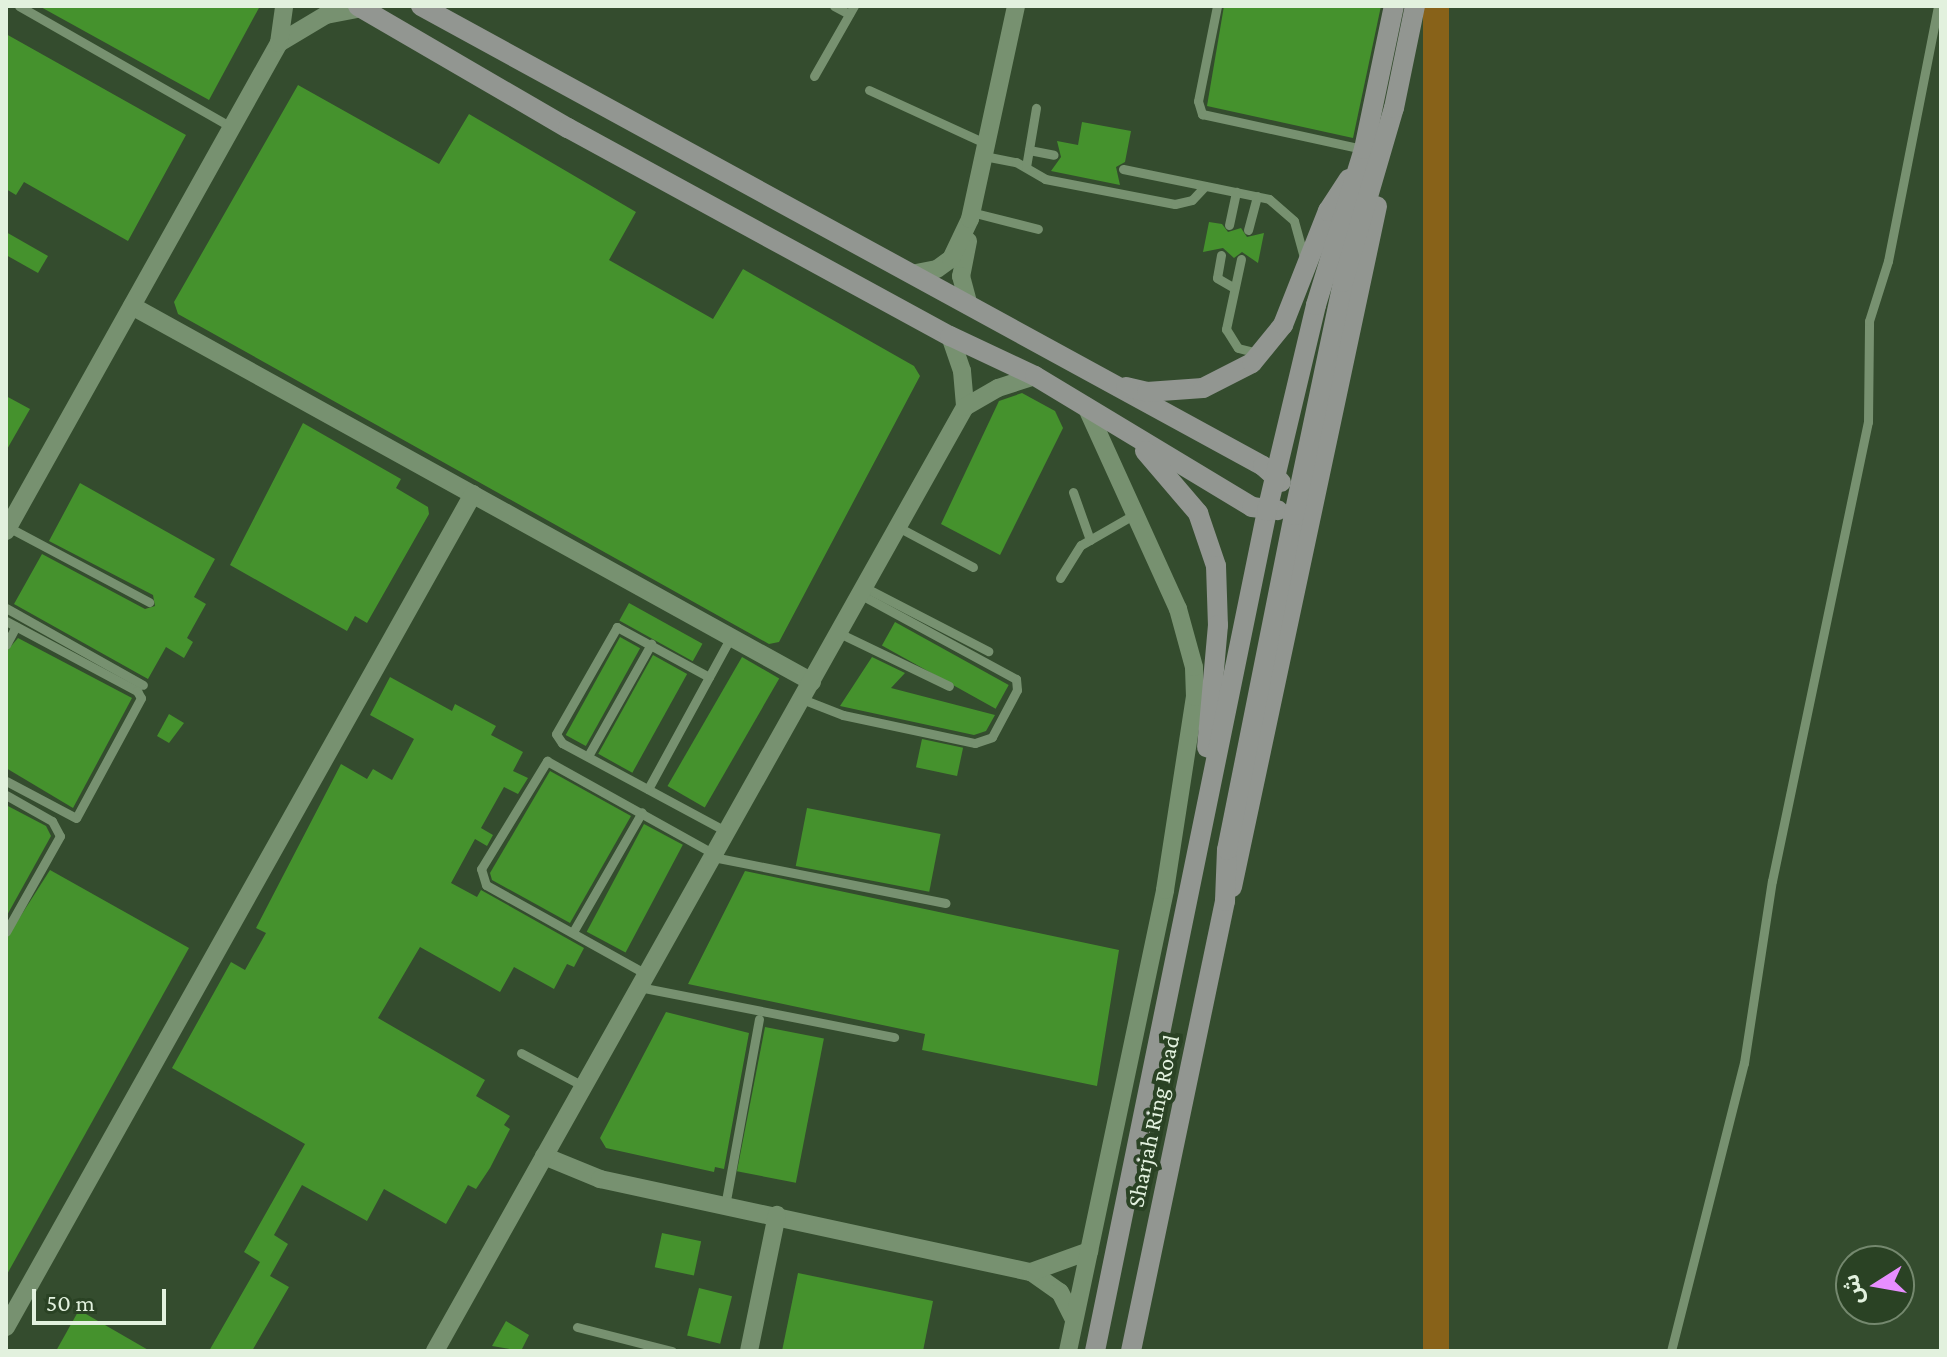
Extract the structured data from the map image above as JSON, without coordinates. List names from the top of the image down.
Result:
{
  "streets": {
    "street": ["Sharjah Ring Road"]
  },
  "scale_bar": "50 m",
  "north": "left"
}
